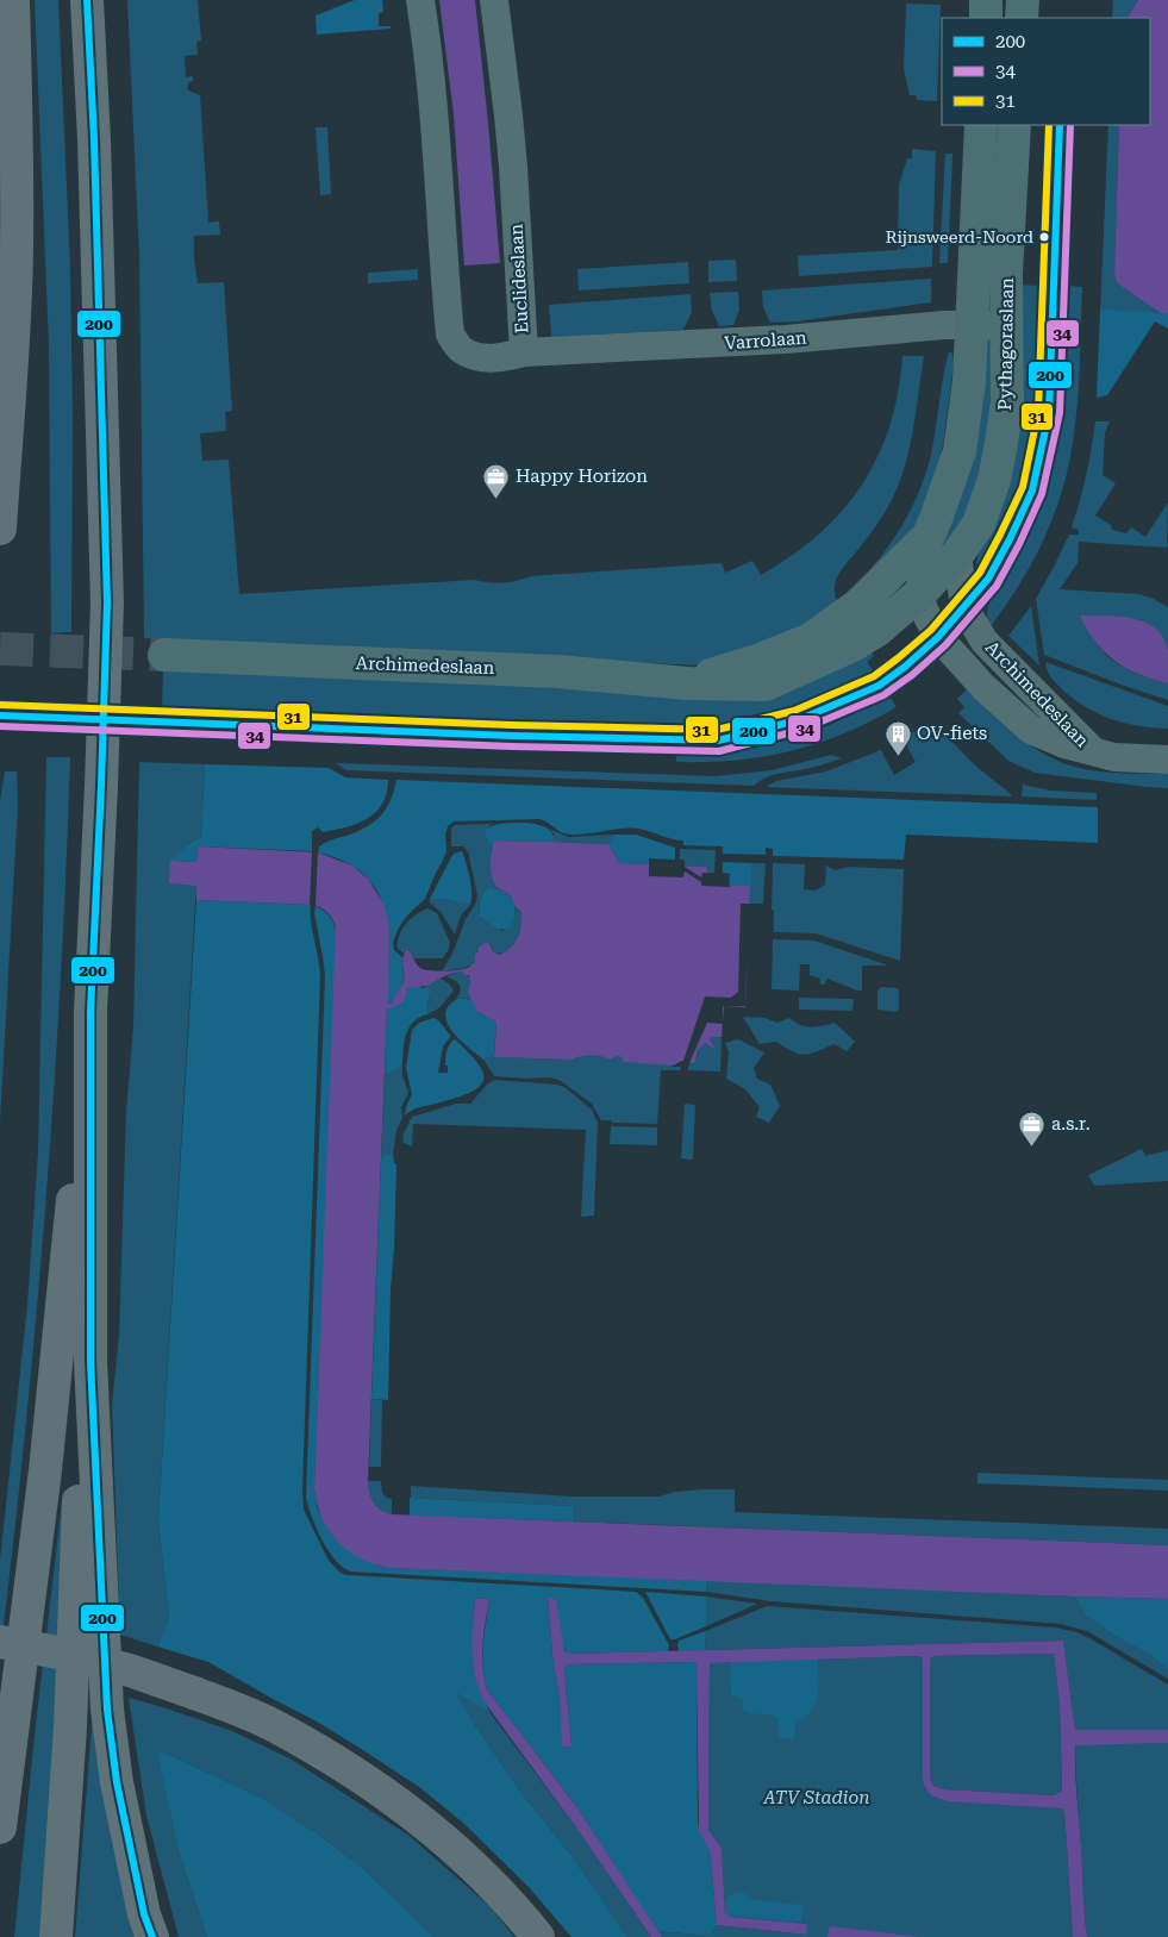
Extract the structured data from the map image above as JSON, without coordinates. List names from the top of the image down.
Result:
{
  "streets": {
    "main road": ["Pythagoraslaan", "Archimedeslaan"],
    "street": ["Euclideslaan", "Varrolaan"]
  },
  "crossings": [
    ["Euclideslaan", "Varrolaan"],
    ["Varrolaan", "Pythagoraslaan"],
    ["Pythagoraslaan", "Archimedeslaan"]
  ],
  "parks": ["ATV Stadion"],
  "places": {
    "other": ["Rijnsweerd-Noord"],
    "office": ["Happy Horizon", "a.s.r."],
    "building": ["OV-fiets"]
  },
  "lines": ["transit line 200", "transit line 34", "transit line 31"],
  "legend": ["200", "34", "31"]
}
